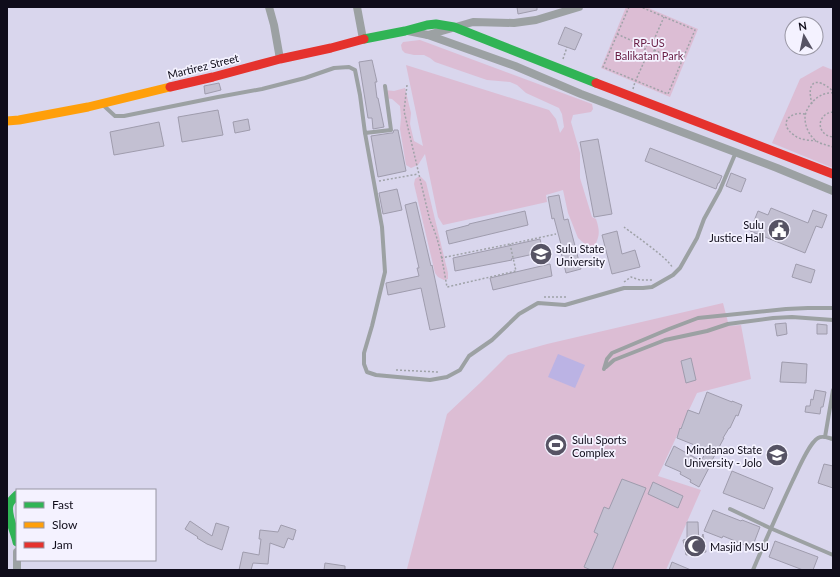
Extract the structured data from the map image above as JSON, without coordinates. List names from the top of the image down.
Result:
{
  "streets": {
    "street": ["Martirez Street"]
  },
  "parks": ["RP-US Balikatan Park"],
  "places": {
    "public building": ["Sulu Justice Hall"],
    "school or university": ["Sulu State University", "Mindanao State University - Jolo"],
    "sports": ["Sulu Sports Complex"],
    "mosque": ["Masjid MSU"]
  },
  "legend": ["Fast", "Slow", "Jam"],
  "north": "top"
}
